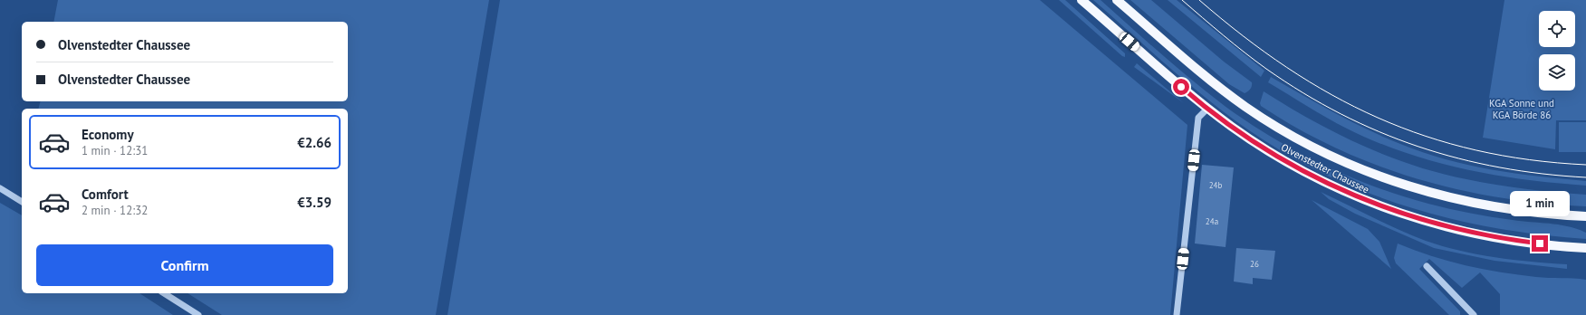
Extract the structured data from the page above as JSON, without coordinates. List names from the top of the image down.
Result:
{
  "streets": {
    "main road": ["Olvenstedter Chaussee"]
  },
  "parks": ["KGA Sonne und KGA Börde 86"],
  "house_numbers": ["24b", "24a", "26"],
  "page": {
    "banner": ["Olvenstedter Chaussee", "Olvenstedter Chaussee"],
    "list": [
      {
        "name": "Economy",
        "note": "1 min · 12:31",
        "value": "€2.66"
      },
      {
        "name": "Comfort",
        "note": "2 min · 12:32",
        "value": "€3.59"
      }
    ],
    "bubble": "1 min",
    "buttons": "Confirm"
  }
}
